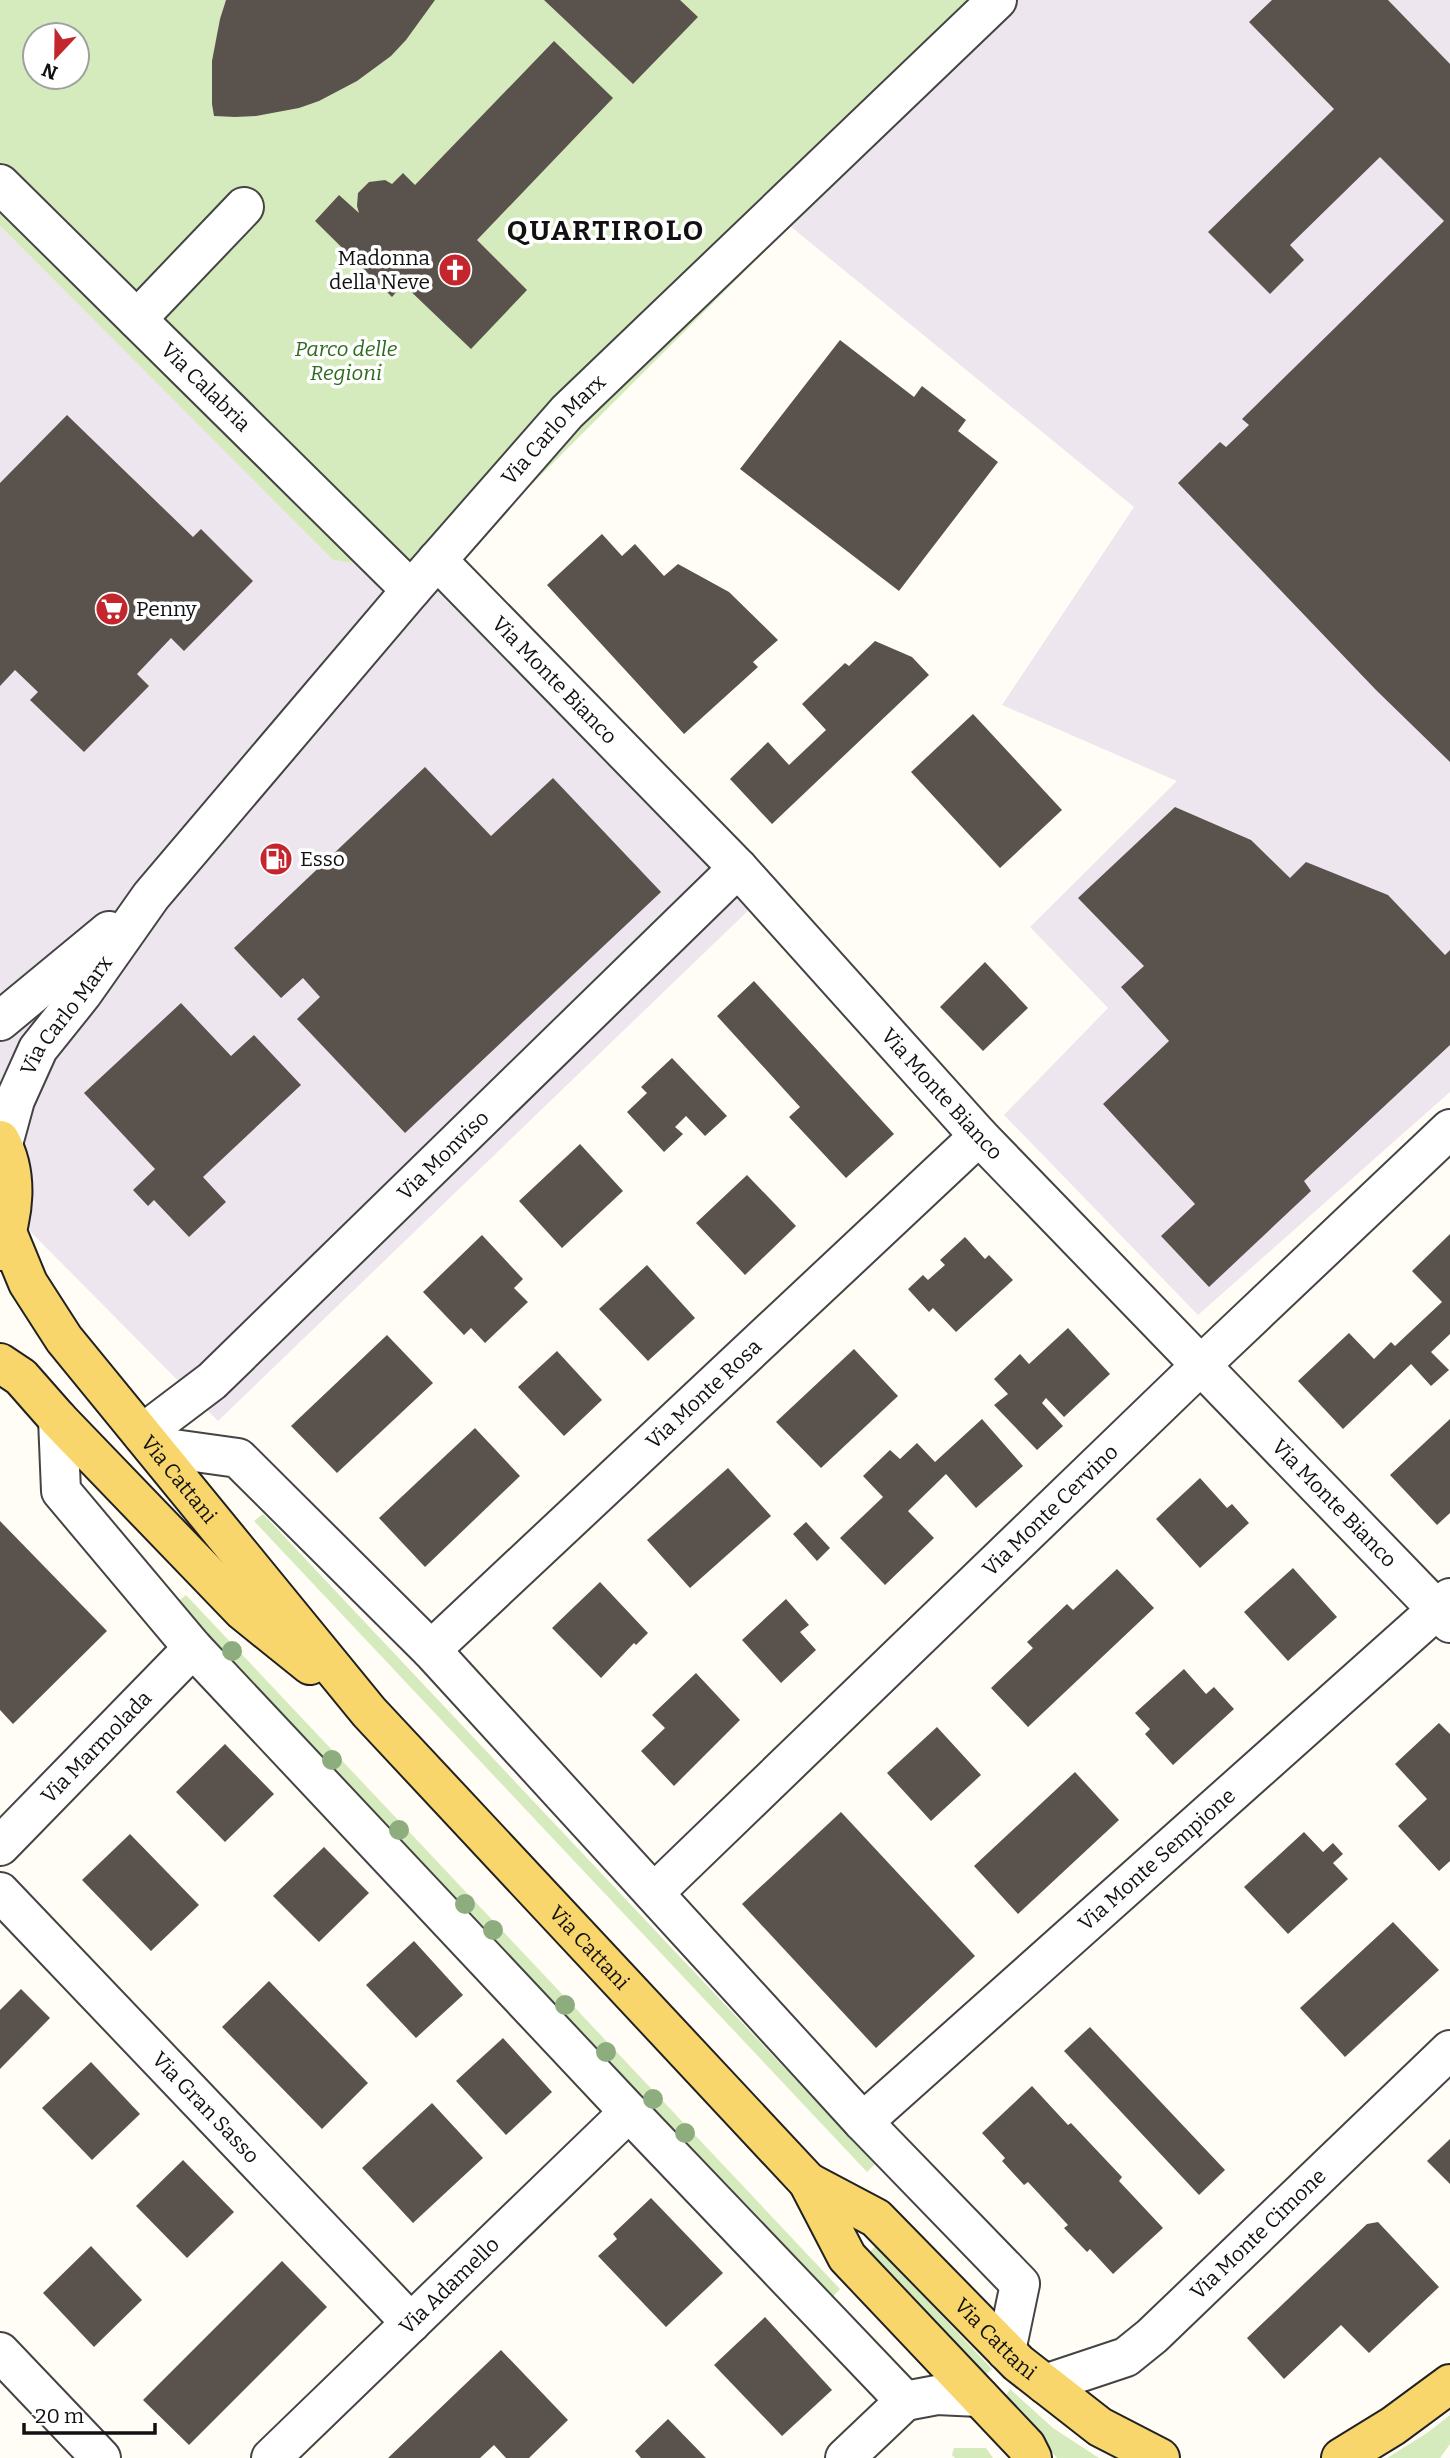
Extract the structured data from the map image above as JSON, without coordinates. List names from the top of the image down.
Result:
{
  "streets": {
    "main road": ["Via Carlo Marx", "Via Cattani"],
    "street": [
      "Via Calabria",
      "Via Monte Bianco",
      "Via Monviso",
      "Via Monte Rosa",
      "Via Monte Cervino",
      "Via Marmolada",
      "Via Monte Sempione",
      "Via Gran Sasso",
      "Via Monte Cimone",
      "Via Adamello"
    ]
  },
  "crossings": [
    ["Via Calabria", "Via Carlo Marx"],
    ["Via Carlo Marx", "Via Monte Bianco"],
    ["Via Carlo Marx", "Via Cattani"],
    ["Via Monte Bianco", "Via Monviso"],
    ["Via Monte Bianco", "Via Monte Rosa"],
    ["Via Monte Bianco", "Via Monte Cervino"],
    ["Via Monte Bianco", "Via Monte Sempione"],
    ["Via Monviso", "Via Cattani"],
    ["Via Cattani", "Via Monte Cimone"],
    ["Via Gran Sasso", "Via Adamello"]
  ],
  "districts": ["QUARTIROLO"],
  "parks": ["Parco delle Regioni"],
  "places": {
    "church": ["Madonna della Neve"],
    "supermarket": ["Penny"],
    "fuel station": ["Esso"]
  },
  "scale_bar": "20 m",
  "north": "bottom"
}
